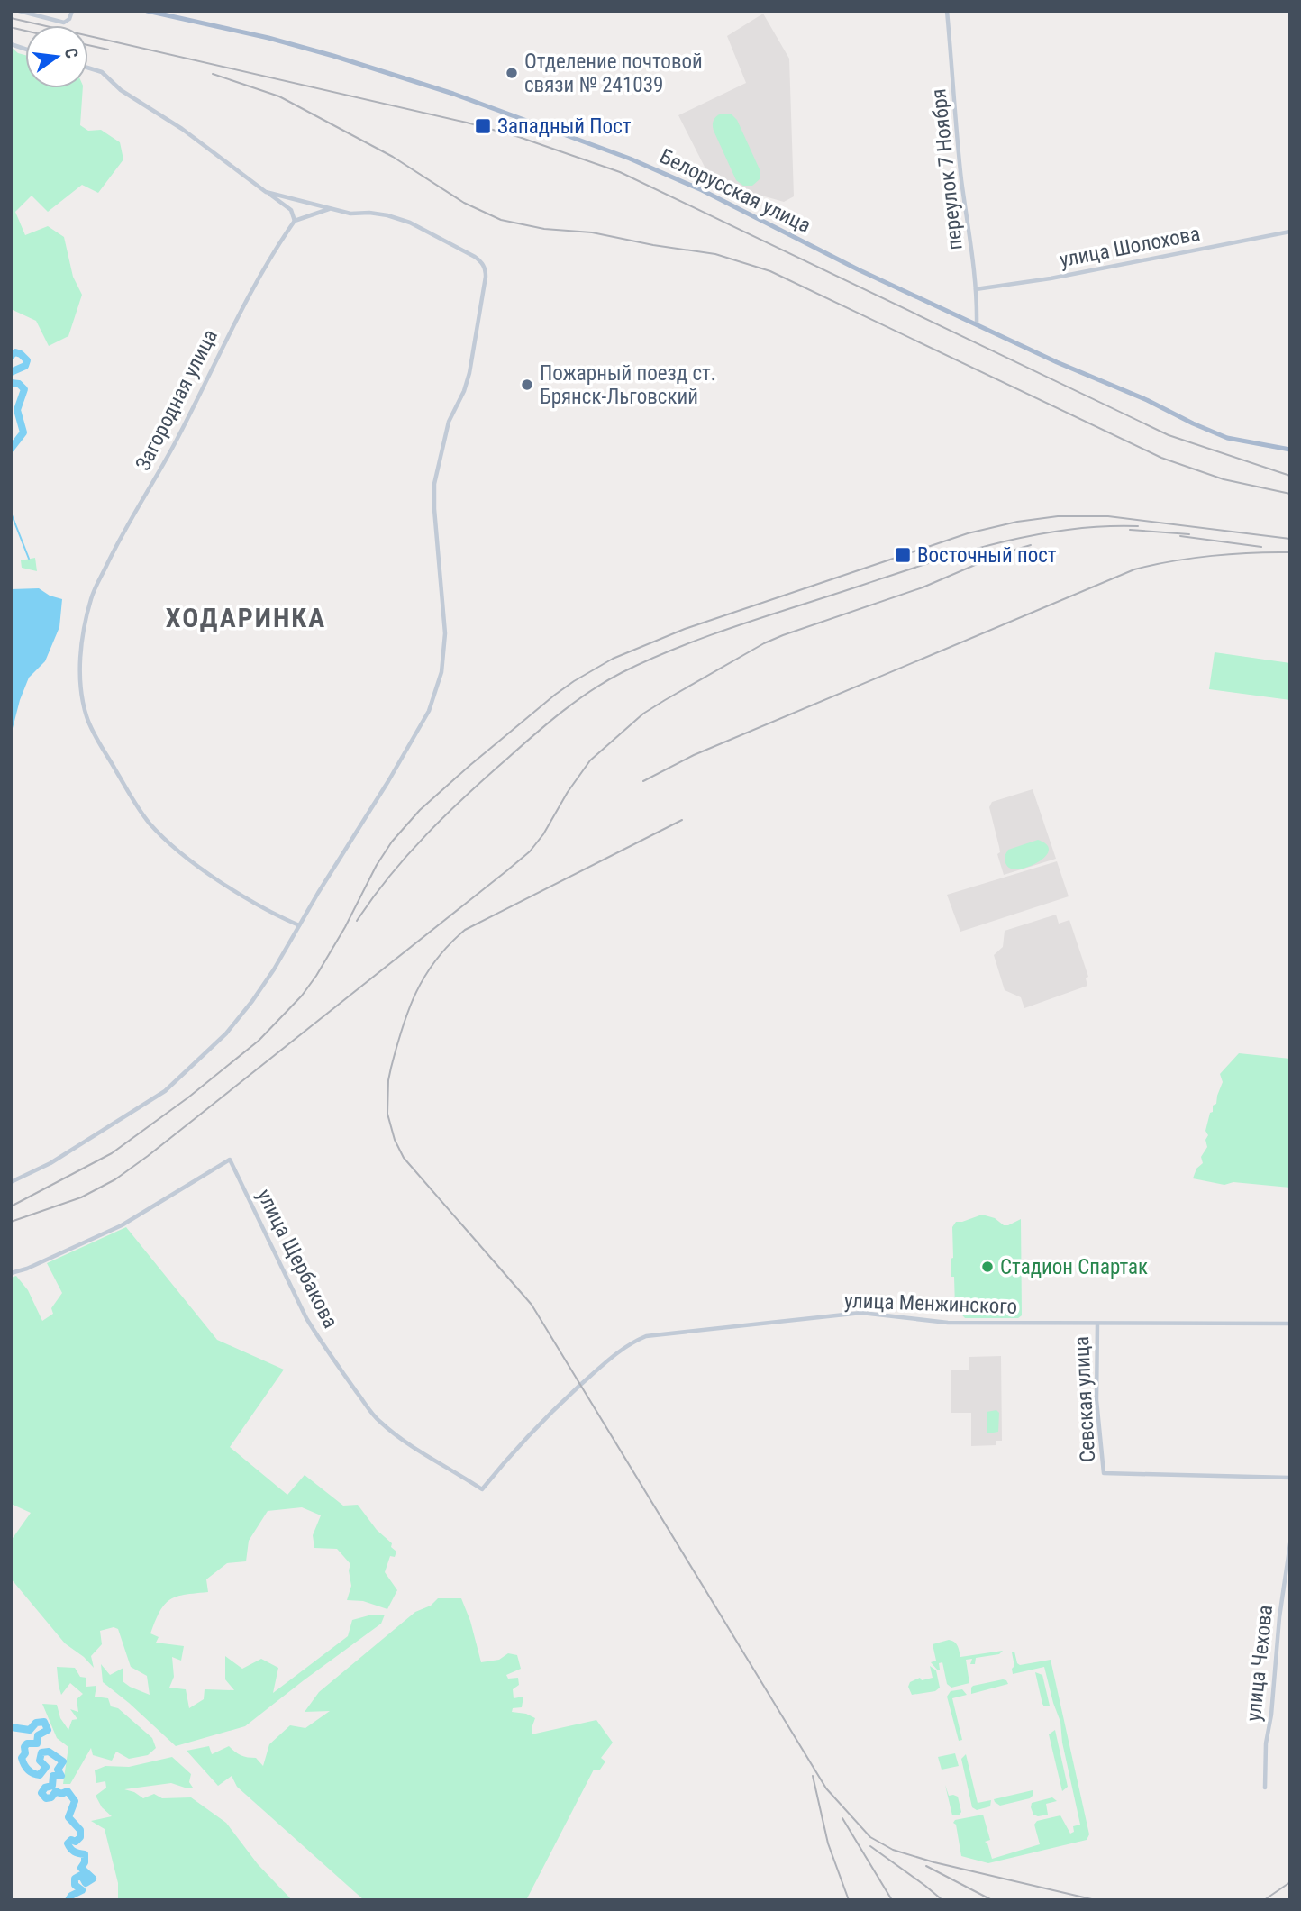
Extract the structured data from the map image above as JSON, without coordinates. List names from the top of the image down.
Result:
{
  "streets": {
    "main road": ["Белорусская улица"],
    "street": [
      "переулок 7 Ноября",
      "улица Шолохова",
      "Загородная улица",
      "улица Щербакова",
      "улица Менжинского",
      "Севская улица",
      "улица Чехова"
    ]
  },
  "crossings": [
    ["переулок 7 Ноября", "Белорусская улица"],
    ["переулок 7 Ноября", "улица Шолохова"],
    ["улица Щербакова", "улица Менжинского"],
    ["улица Менжинского", "Севская улица"]
  ],
  "districts": ["ХОДАРИНКА"],
  "places": {
    "other": ["Отделение почтовой связи № 241039", "Пожарный поезд ст. Брянск-Льговский", "Стадион Спартак"],
    "transit": ["Западный Пост", "Восточный пост"]
  },
  "north": "right"
}
